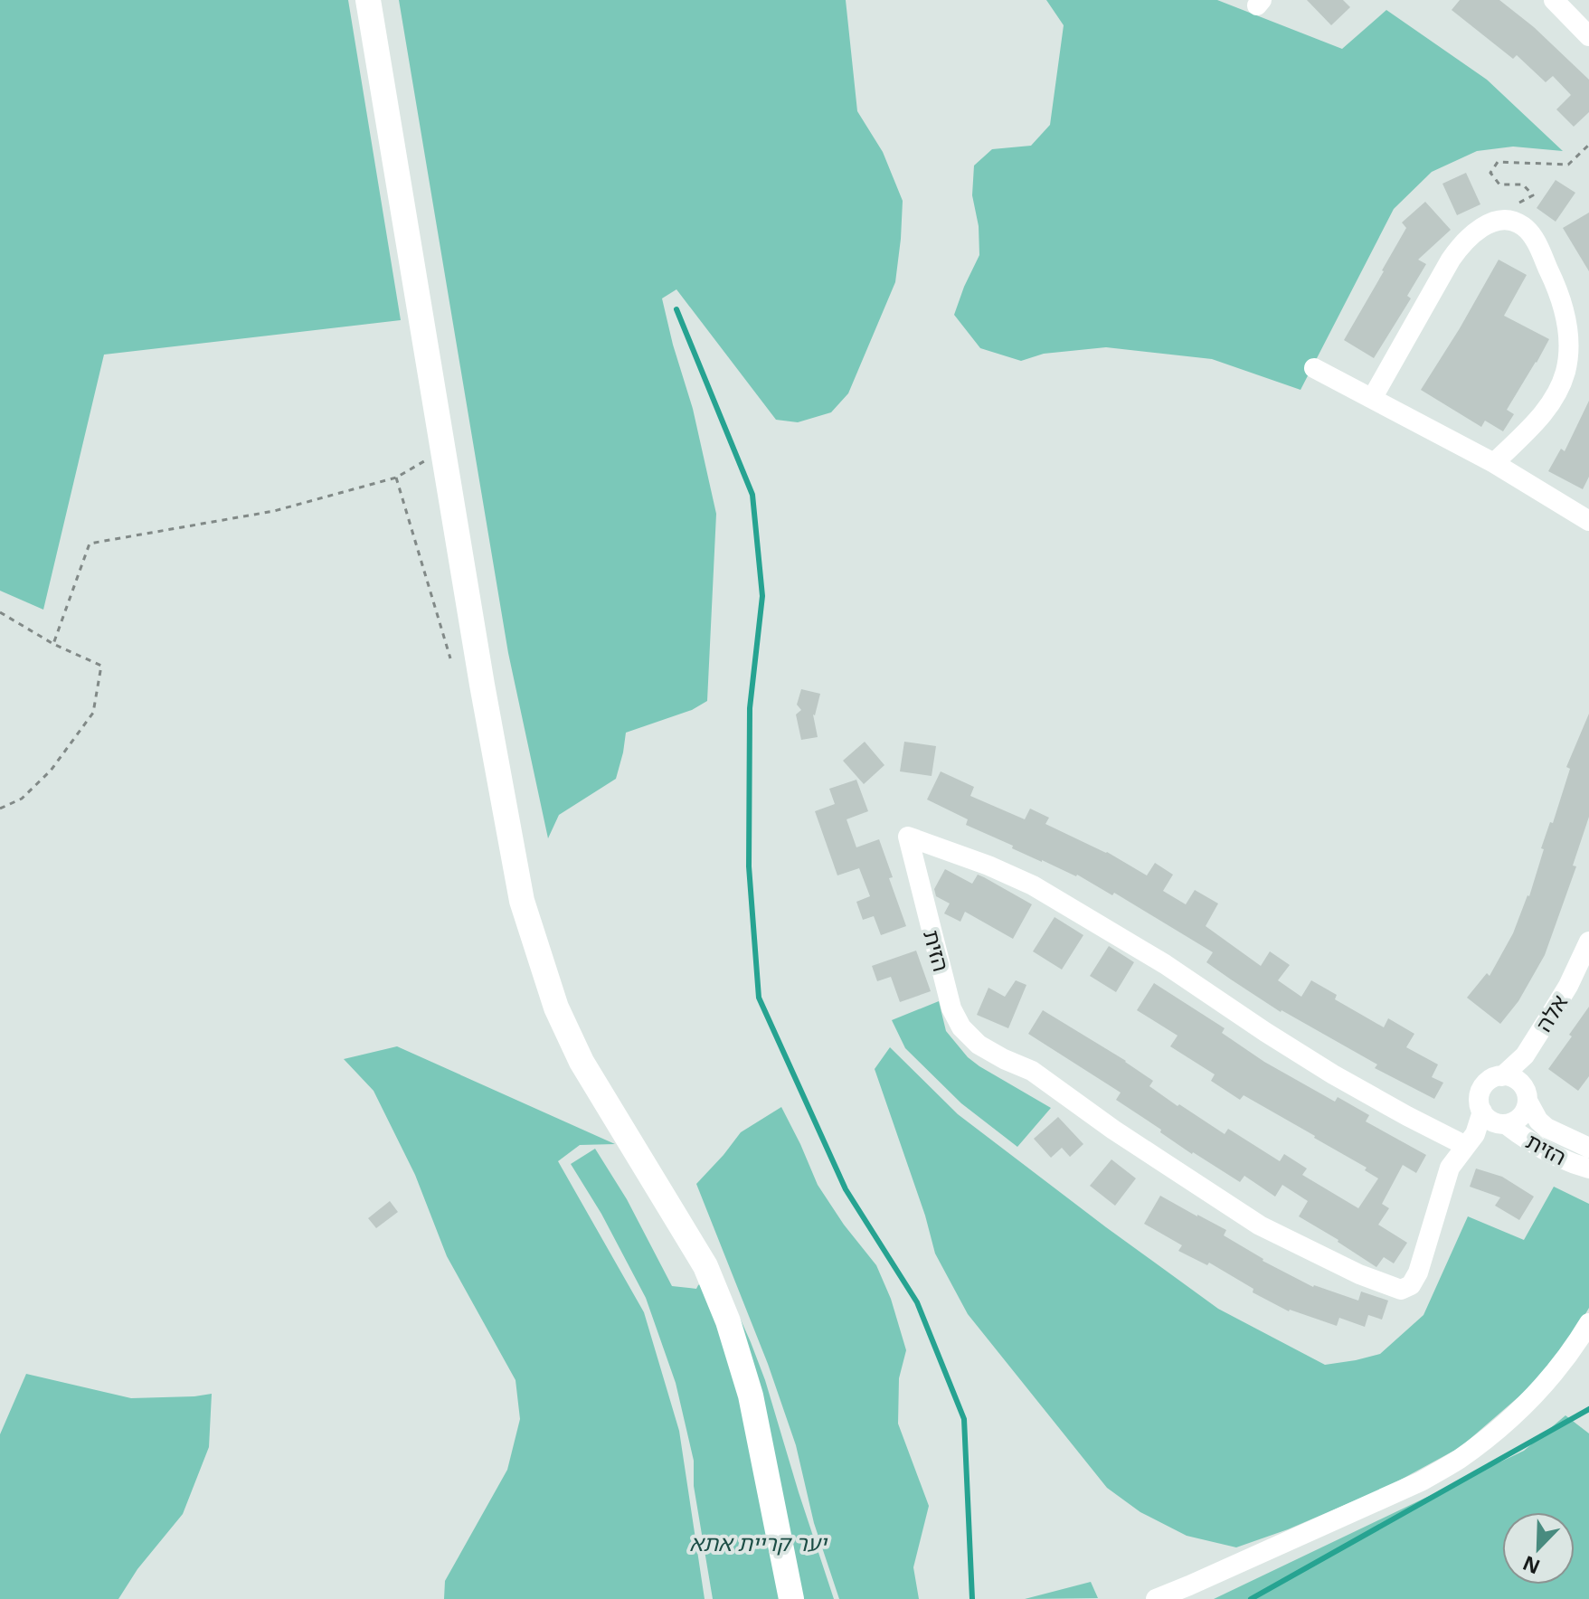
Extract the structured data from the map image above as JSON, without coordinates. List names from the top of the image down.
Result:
{
  "streets": {
    "street": ["הזית", "אלה"]
  },
  "crossings": [
    ["הזית", "אלה"]
  ],
  "parks": ["יער קריית אתא"],
  "north": "bottom left"
}
